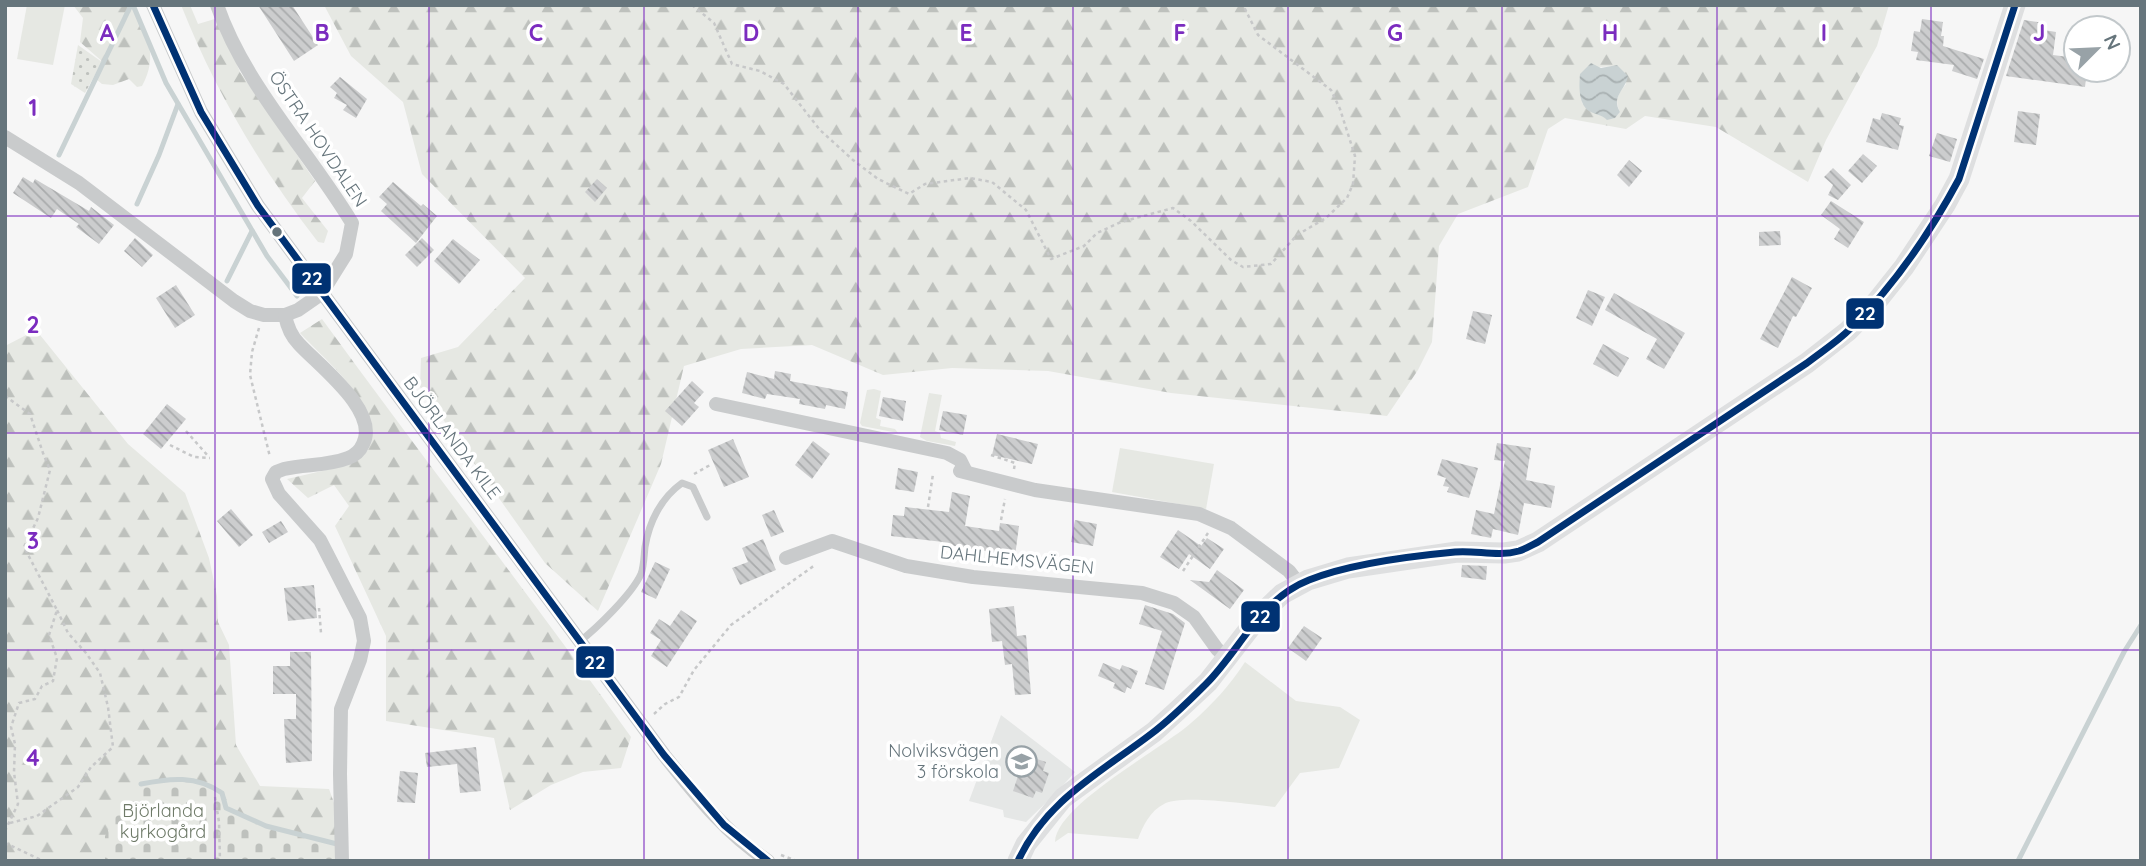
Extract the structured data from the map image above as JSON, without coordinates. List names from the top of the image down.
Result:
{
  "streets": {
    "street": ["ÖSTRA HOVDALEN", "BJÖRLANDA KILE", "DAHLHEMSVÄGEN"]
  },
  "crossings": [
    ["ÖSTRA HOVDALEN", "BJÖRLANDA KILE"]
  ],
  "parks": ["Björlanda kyrkogård"],
  "places": {
    "school or university": ["Nolviksvägen 3 förskola"]
  },
  "lines": ["transit line 22"],
  "north": "top right",
  "grid": {
    "columns": [
      "A",
      "B",
      "C",
      "D",
      "E",
      "F",
      "G",
      "H",
      "I",
      "J"
    ],
    "rows": [
      "1",
      "2",
      "3",
      "4"
    ]
  }
}
